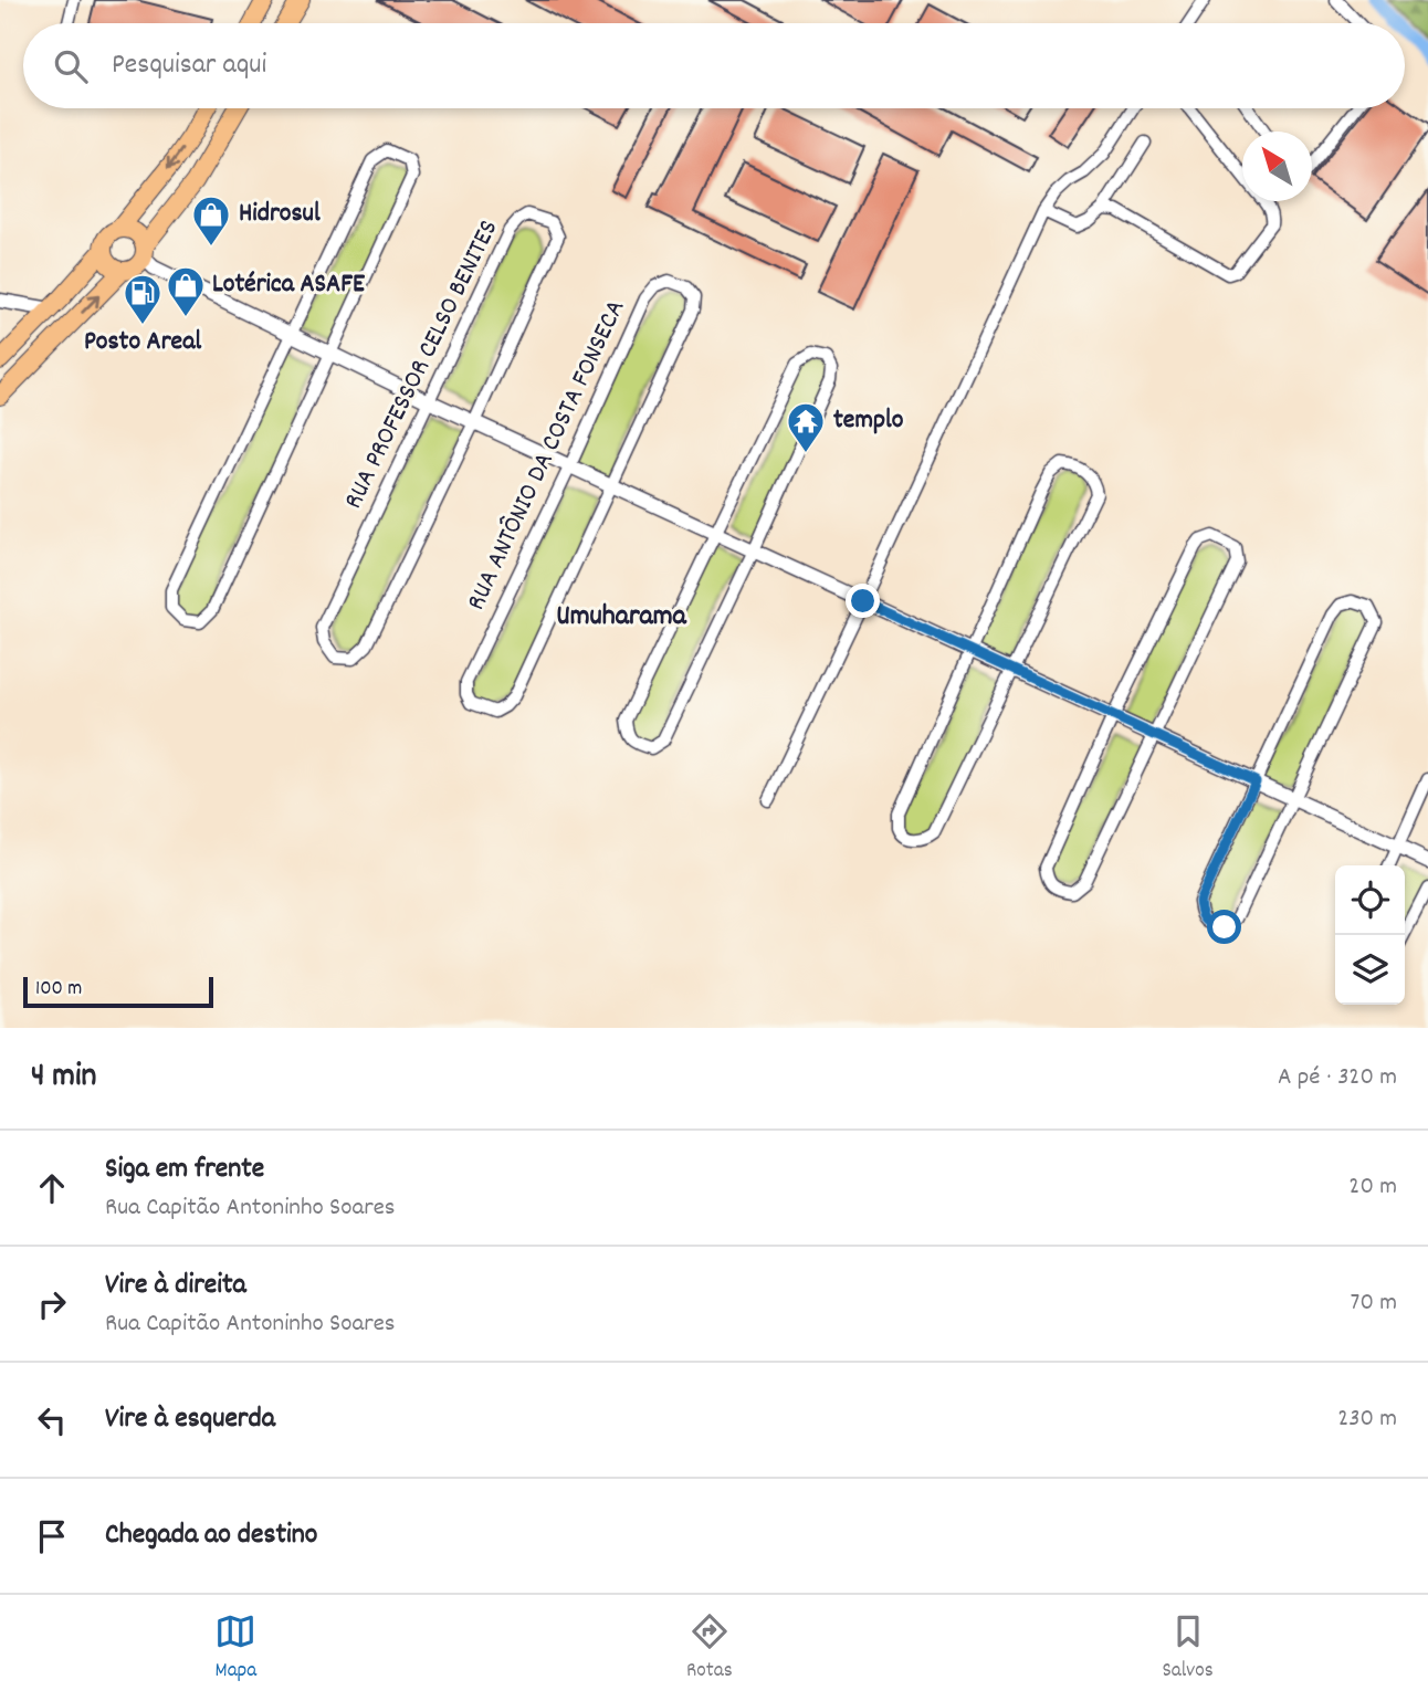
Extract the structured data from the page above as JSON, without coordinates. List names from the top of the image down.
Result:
{
  "streets": {
    "street": ["RUA PROFESSOR CELSO BENITES", "RUA ANTÔNIO DA COSTA FONSECA"]
  },
  "districts": ["Umuharama"],
  "places": {
    "shop": ["Hidrosul", "Lotérica ASAFE"],
    "fuel station": ["Posto Areal"],
    "temple": ["templo"]
  },
  "scale_bar": "100 m",
  "north": "top left",
  "page": {
    "search": "Pesquisar aqui",
    "scale": "100 m",
    "heading": ["4 min", "A pé · 320 m"],
    "list": [
      ["Siga em frente", "Rua Capitão Antoninho Soares", "20 m"],
      ["Vire à direita", "Rua Capitão Antoninho Soares", "70 m"],
      ["Vire à esquerda", "230 m"],
      "Chegada ao destino"
    ],
    "nav": ["Mapa", "Rotas", "Salvos"]
  }
}
